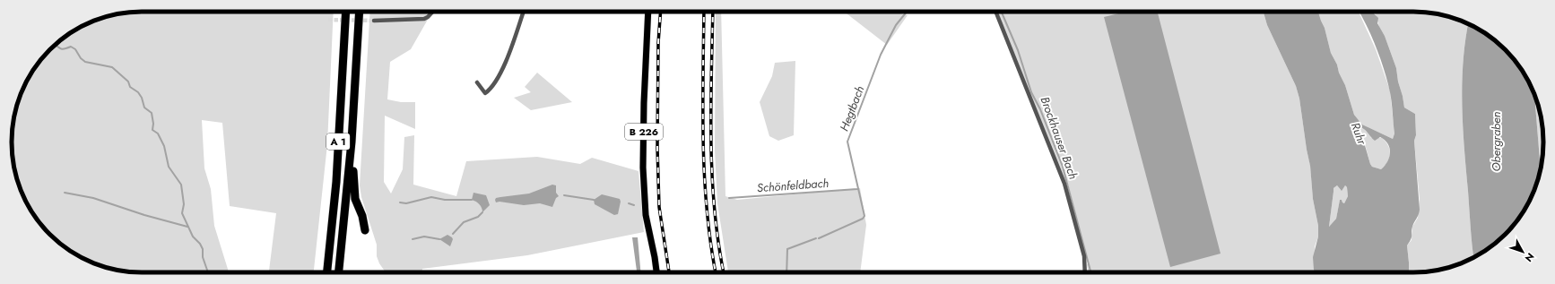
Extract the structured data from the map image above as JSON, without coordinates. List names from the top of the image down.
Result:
{
  "streets": {
    "highway": ["A 1"],
    "main road": ["B 226"]
  },
  "water": [
    "Hegtbach",
    "Ruhr",
    "Brockhauser Bach",
    "Obergraben",
    "Schönfeldbach"
  ],
  "north": "bottom right"
}
